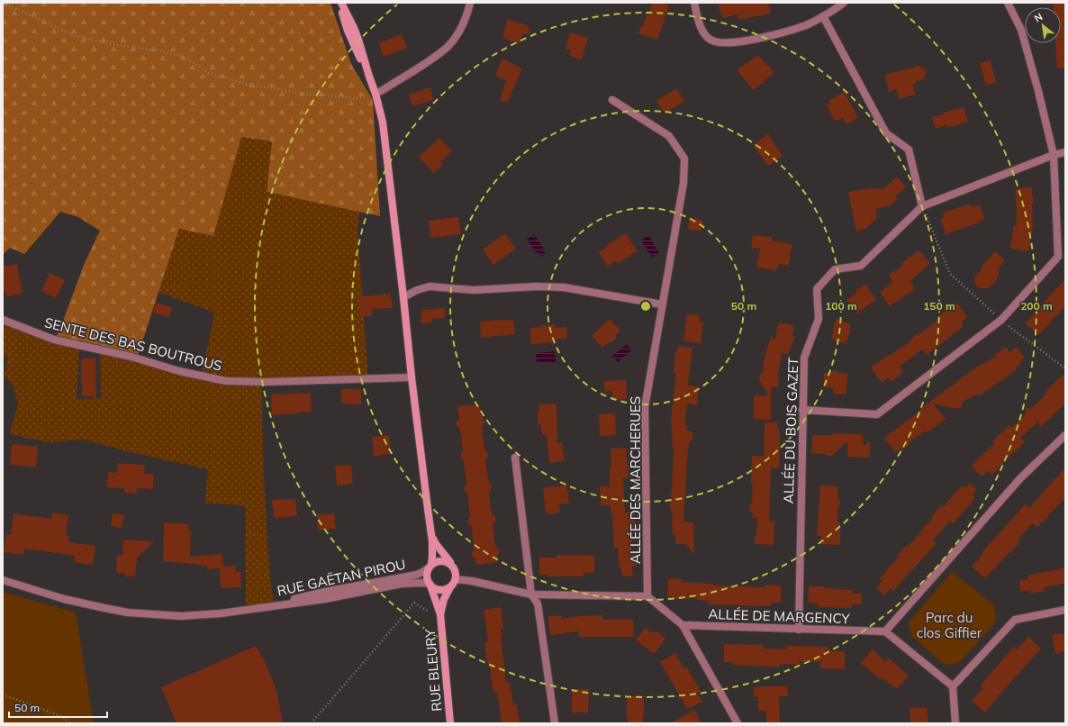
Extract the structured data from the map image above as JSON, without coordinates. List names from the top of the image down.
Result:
{
  "streets": {
    "street": [
      "SENTE DES BAS BOUTROUS",
      "ALLÉE DU BOIS GAZET",
      "ALLÉE DES MARCHERUES",
      "RUE GAËTAN PIROU",
      "ALLÉE DE MARGENCY",
      "RUE BLEURY"
    ]
  },
  "crossings": [
    ["ALLÉE DU BOIS GAZET", "ALLÉE DE MARGENCY"],
    ["RUE GAËTAN PIROU", "RUE BLEURY"]
  ],
  "parks": ["Parc du clos Giffier"],
  "scale_bar": "50 m",
  "north": "top left",
  "rings": [
    "50 m",
    "100 m",
    "150 m",
    "200 m"
  ]
}
